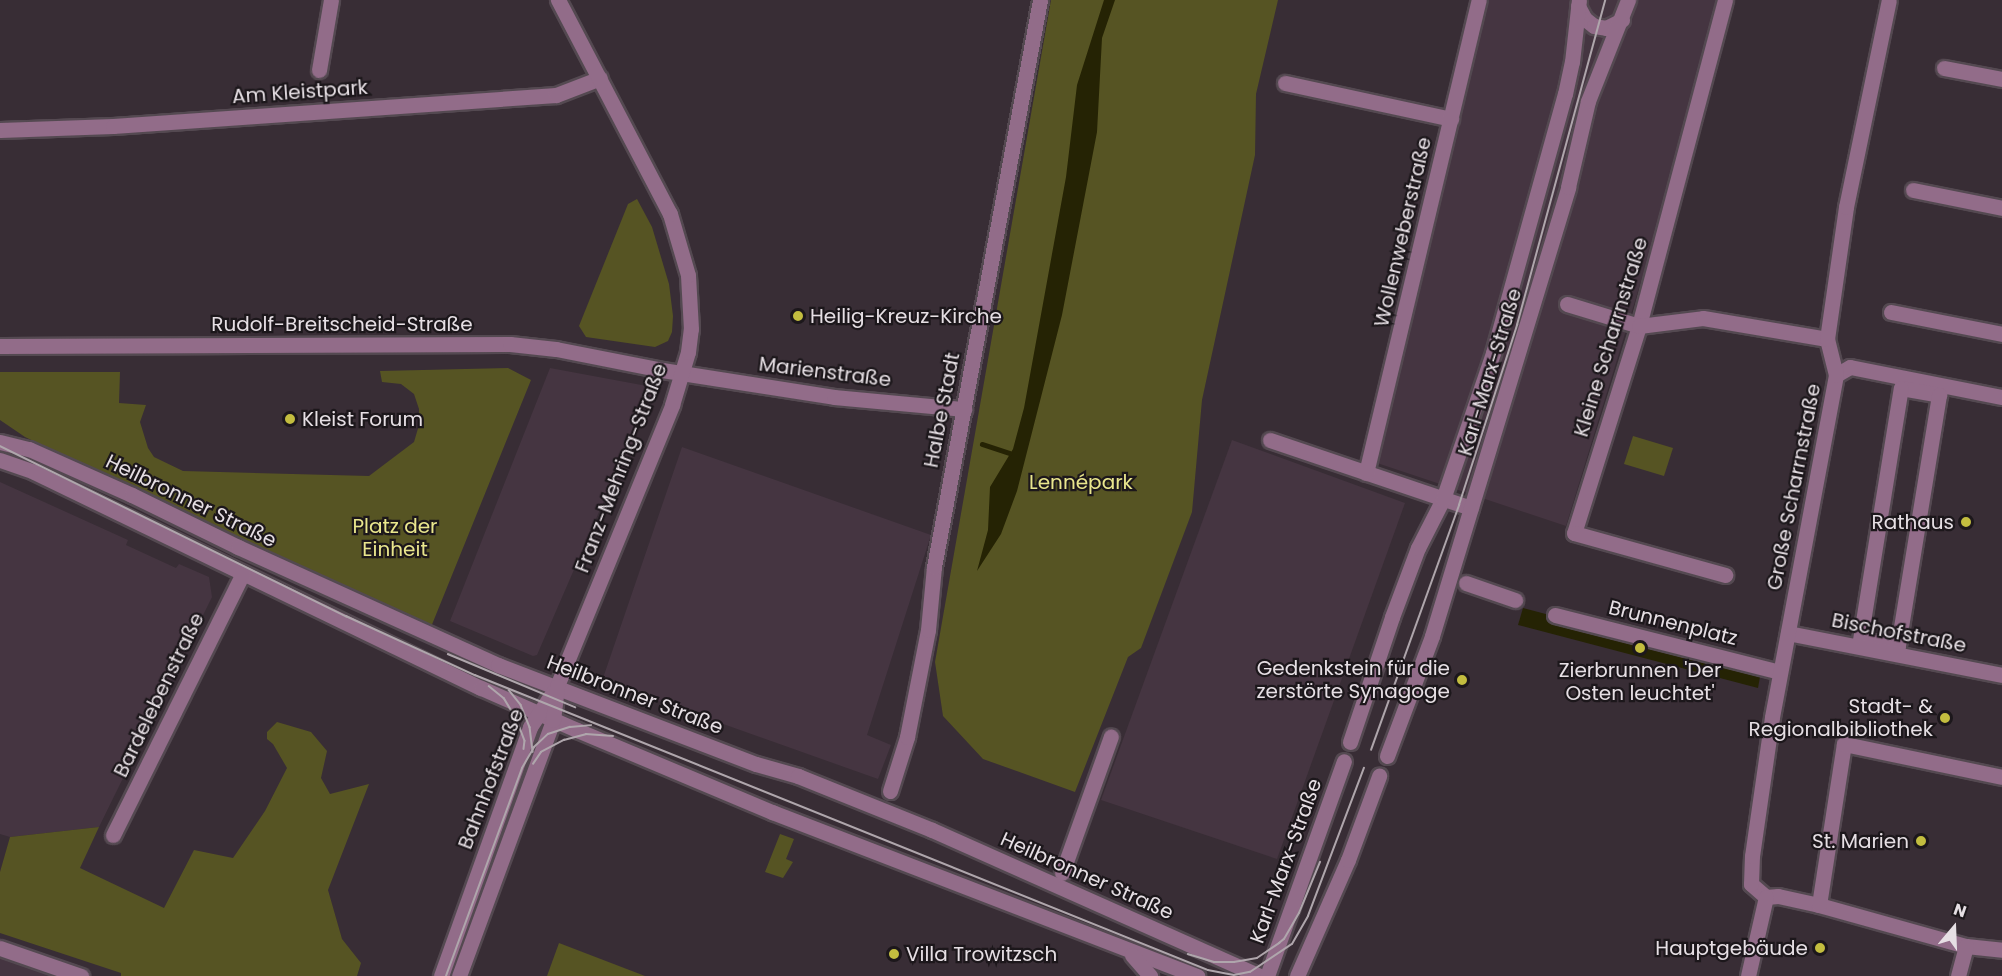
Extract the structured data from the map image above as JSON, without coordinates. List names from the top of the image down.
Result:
{
  "streets": {
    "street": [
      "Am Kleistpark",
      "Wollenweberstraße",
      "Rudolf-Breitscheid-Straße",
      "Kleine Scharrnstraße",
      "Marienstraße",
      "Karl-Marx-Straße",
      "Halbe Stadt",
      "Franz-Mehring-Straße",
      "Große Scharrnstraße",
      "Heilbronner Straße",
      "Brunnenplatz",
      "Bischofstraße",
      "Bardelebenstraße",
      "Bahnhofstraße"
    ]
  },
  "crossings": [
    ["Am Kleistpark", "Franz-Mehring-Straße"],
    ["Rudolf-Breitscheid-Straße", "Marienstraße"],
    ["Rudolf-Breitscheid-Straße", "Franz-Mehring-Straße"],
    ["Marienstraße", "Halbe Stadt"],
    ["Marienstraße", "Franz-Mehring-Straße"],
    ["Franz-Mehring-Straße", "Heilbronner Straße"],
    ["Franz-Mehring-Straße", "Bahnhofstraße"],
    ["Große Scharrnstraße", "Brunnenplatz"],
    ["Große Scharrnstraße", "Bischofstraße"],
    ["Heilbronner Straße", "Bahnhofstraße"]
  ],
  "parks": ["Lennépark", "Platz der Einheit"],
  "places": [
    "Heilig-Kreuz-Kirche",
    "Kleist Forum",
    "Rathaus",
    "Zierbrunnen 'Der Osten leuchtet'",
    "Gedenkstein für die zerstörte Synagoge",
    "Stadt- & Regionalbibliothek",
    "St. Marien",
    "Hauptgebäude",
    "Villa Trowitzsch"
  ],
  "north": "top"
}
